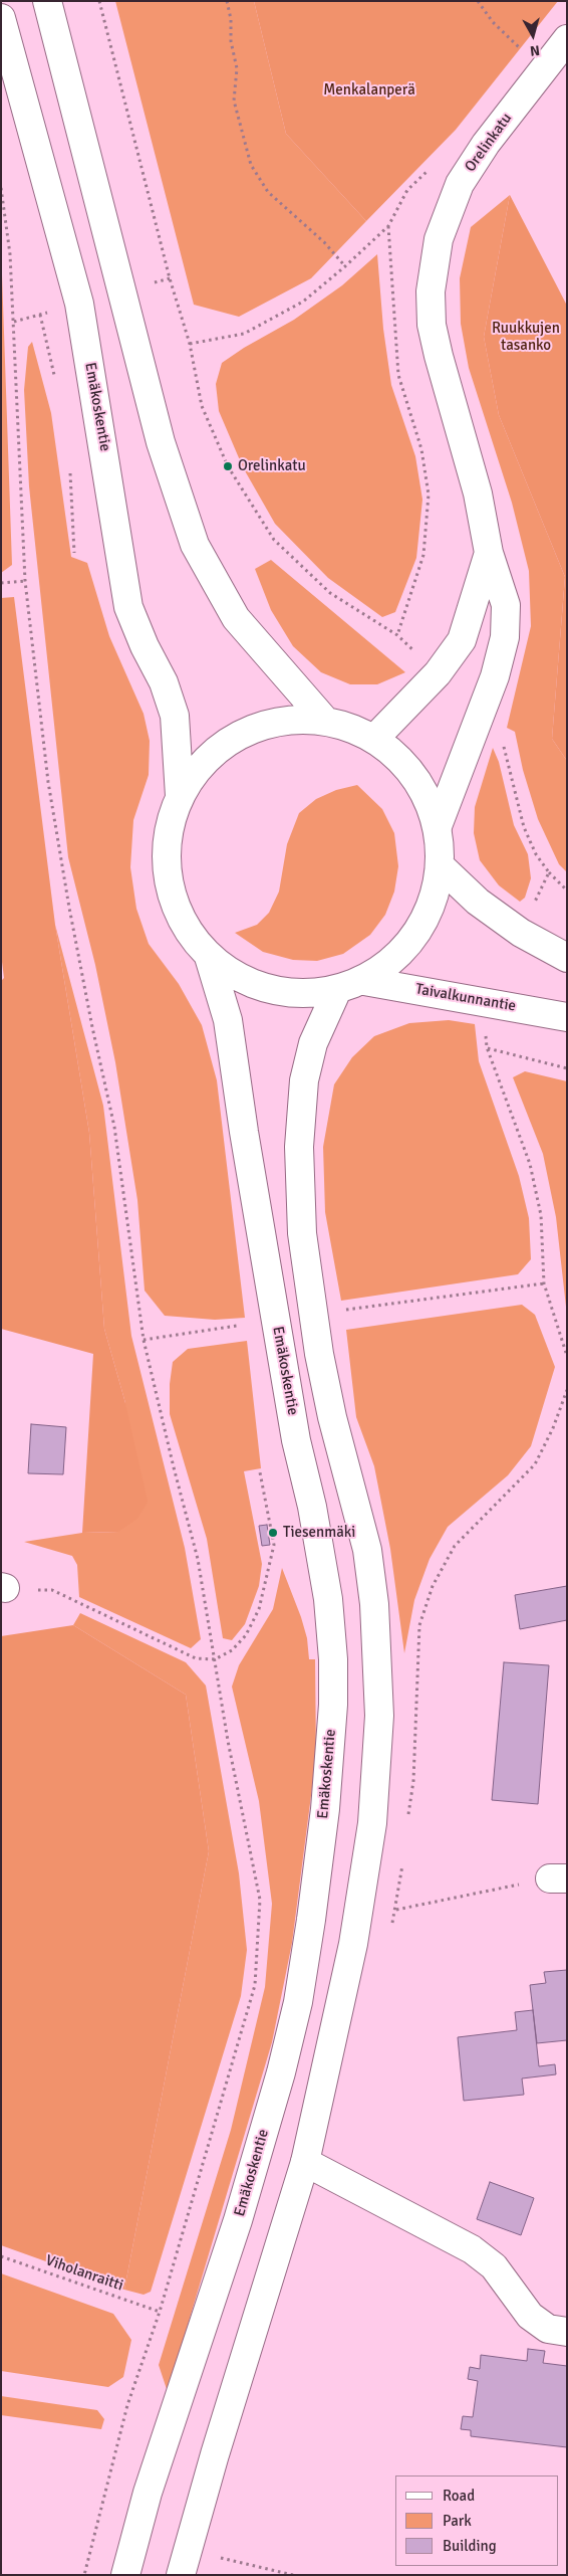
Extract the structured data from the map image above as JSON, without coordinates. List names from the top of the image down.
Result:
{
  "streets": {
    "main road": ["Orelinkatu", "Emäkoskentie", "Taivalkunnantie"],
    "path": ["Viholanraitti"]
  },
  "parks": ["Menkalanperä", "Ruukkujen tasanko"],
  "places": ["Orelinkatu", "Tiesenmäki"],
  "legend": ["Road", "Park", "Building"],
  "north": "bottom"
}
